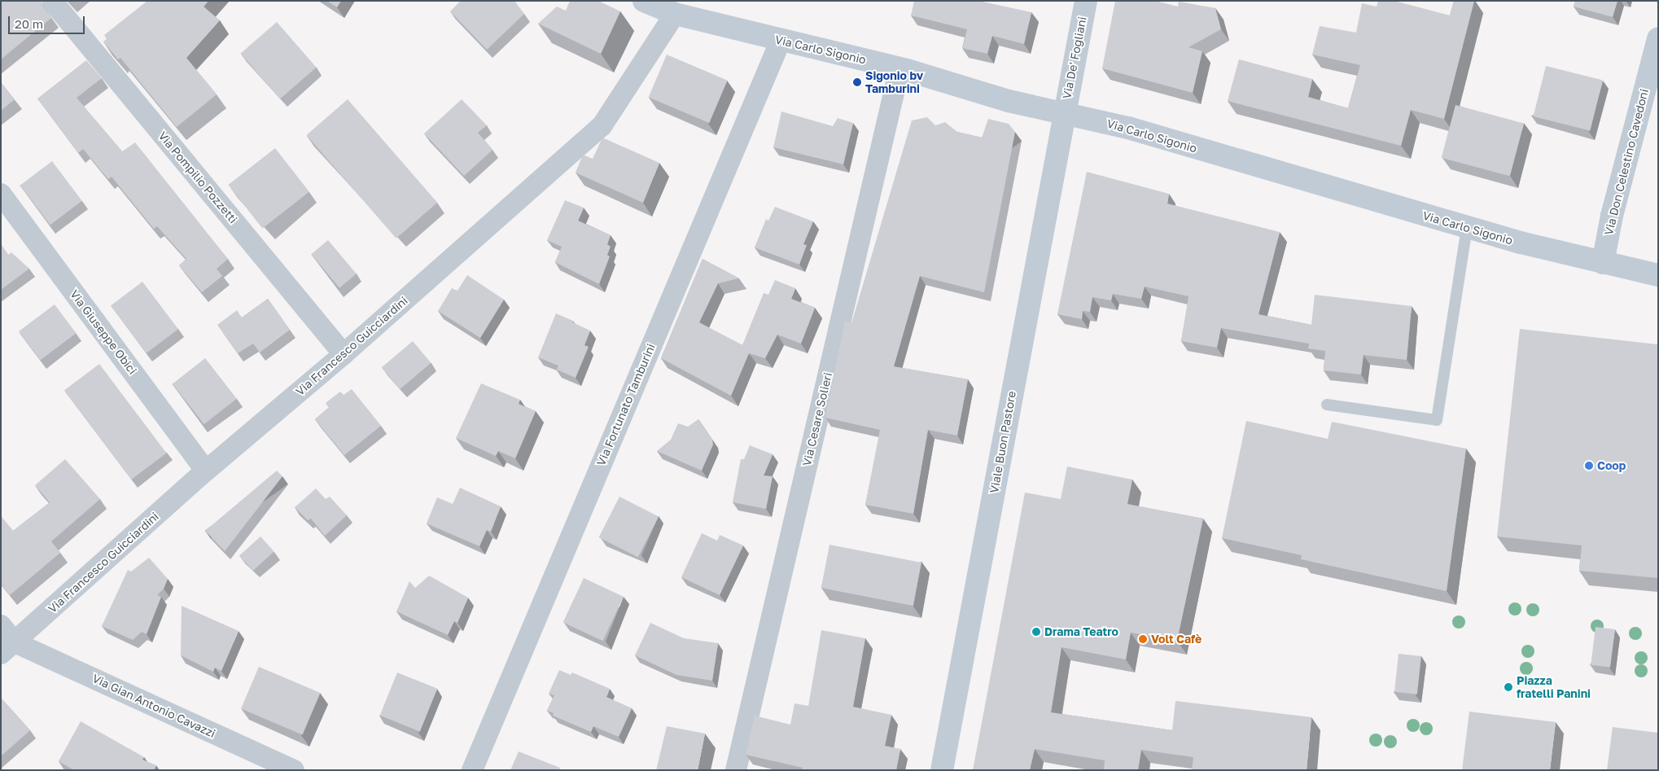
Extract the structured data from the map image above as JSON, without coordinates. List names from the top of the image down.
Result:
{
  "streets": {
    "street": [
      "Via Carlo Sigonio",
      "Via De' Fogliani",
      "Via Don Celestino Cavedoni",
      "Via Pompilio Pozzetti",
      "Via Giuseppe Obici",
      "Via Francesco Guicciardini",
      "Via Fortunato Tamburini",
      "Via Cesare Solieri",
      "Viale Buon Pastore",
      "Via Gian Antonio Cavazzi"
    ]
  },
  "crossings": [
    ["Via Carlo Sigonio", "Via De' Fogliani"],
    ["Via Carlo Sigonio", "Via Don Celestino Cavedoni"],
    ["Via Carlo Sigonio", "Via Francesco Guicciardini"],
    ["Via Carlo Sigonio", "Via Fortunato Tamburini"],
    ["Via Carlo Sigonio", "Via Cesare Solieri"],
    ["Via Carlo Sigonio", "Viale Buon Pastore"],
    ["Via De' Fogliani", "Viale Buon Pastore"],
    ["Via Pompilio Pozzetti", "Via Francesco Guicciardini"],
    ["Via Giuseppe Obici", "Via Francesco Guicciardini"],
    ["Via Francesco Guicciardini", "Via Gian Antonio Cavazzi"]
  ],
  "places": [
    "Sigonio bv Tamburini",
    "Coop",
    "Drama Teatro",
    "Volt Cafè",
    "Piazza fratelli Panini"
  ],
  "scale_bar": "20 m"
}
